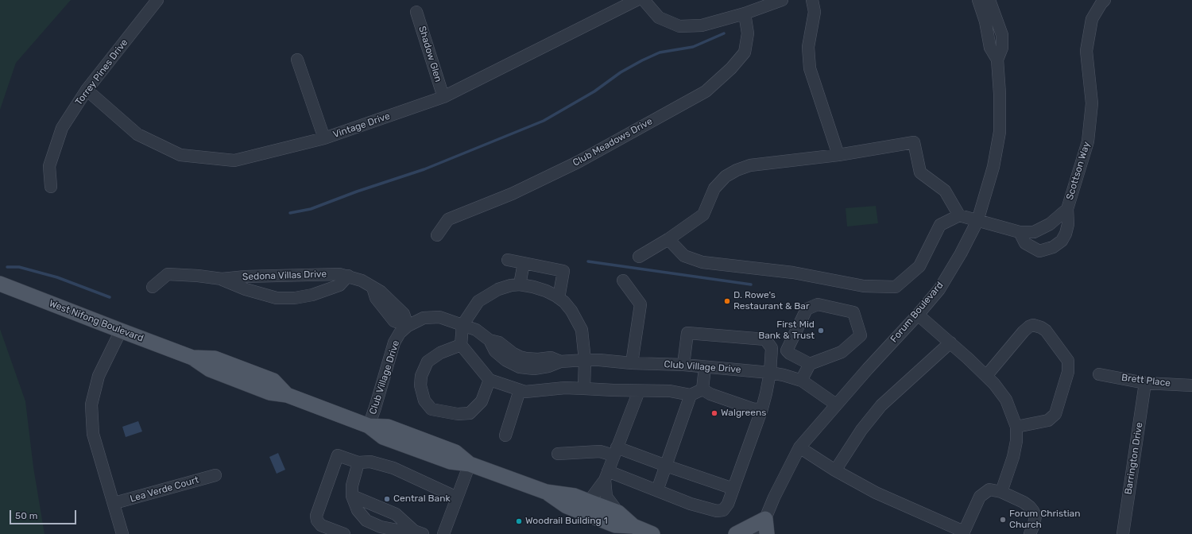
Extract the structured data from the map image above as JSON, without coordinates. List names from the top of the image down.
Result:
{
  "streets": {
    "main road": ["West Nifong Boulevard"],
    "street": [
      "Shadow Glen",
      "Torrey Pines Drive",
      "Vintage Drive",
      "Club Meadows Drive",
      "Scottson Way",
      "Sedona Villas Drive",
      "Forum Boulevard",
      "Club Village Drive",
      "Brett Place",
      "Barrington Drive",
      "Lea Verde Court"
    ]
  },
  "crossings": [
    ["Shadow Glen", "Vintage Drive"],
    ["Torrey Pines Drive", "Vintage Drive"],
    ["Scottson Way", "Forum Boulevard"],
    ["Sedona Villas Drive", "Club Village Drive"],
    ["Forum Boulevard", "Club Village Drive"],
    ["West Nifong Boulevard", "Club Village Drive"],
    ["Brett Place", "Barrington Drive"]
  ],
  "places": [
    "D. Rowe's Restaurant & Bar",
    "First Mid Bank & Trust",
    "Walgreens",
    "Central Bank",
    "Forum Christian Church",
    "Woodrail Building 1"
  ],
  "scale_bar": "50 m"
}
